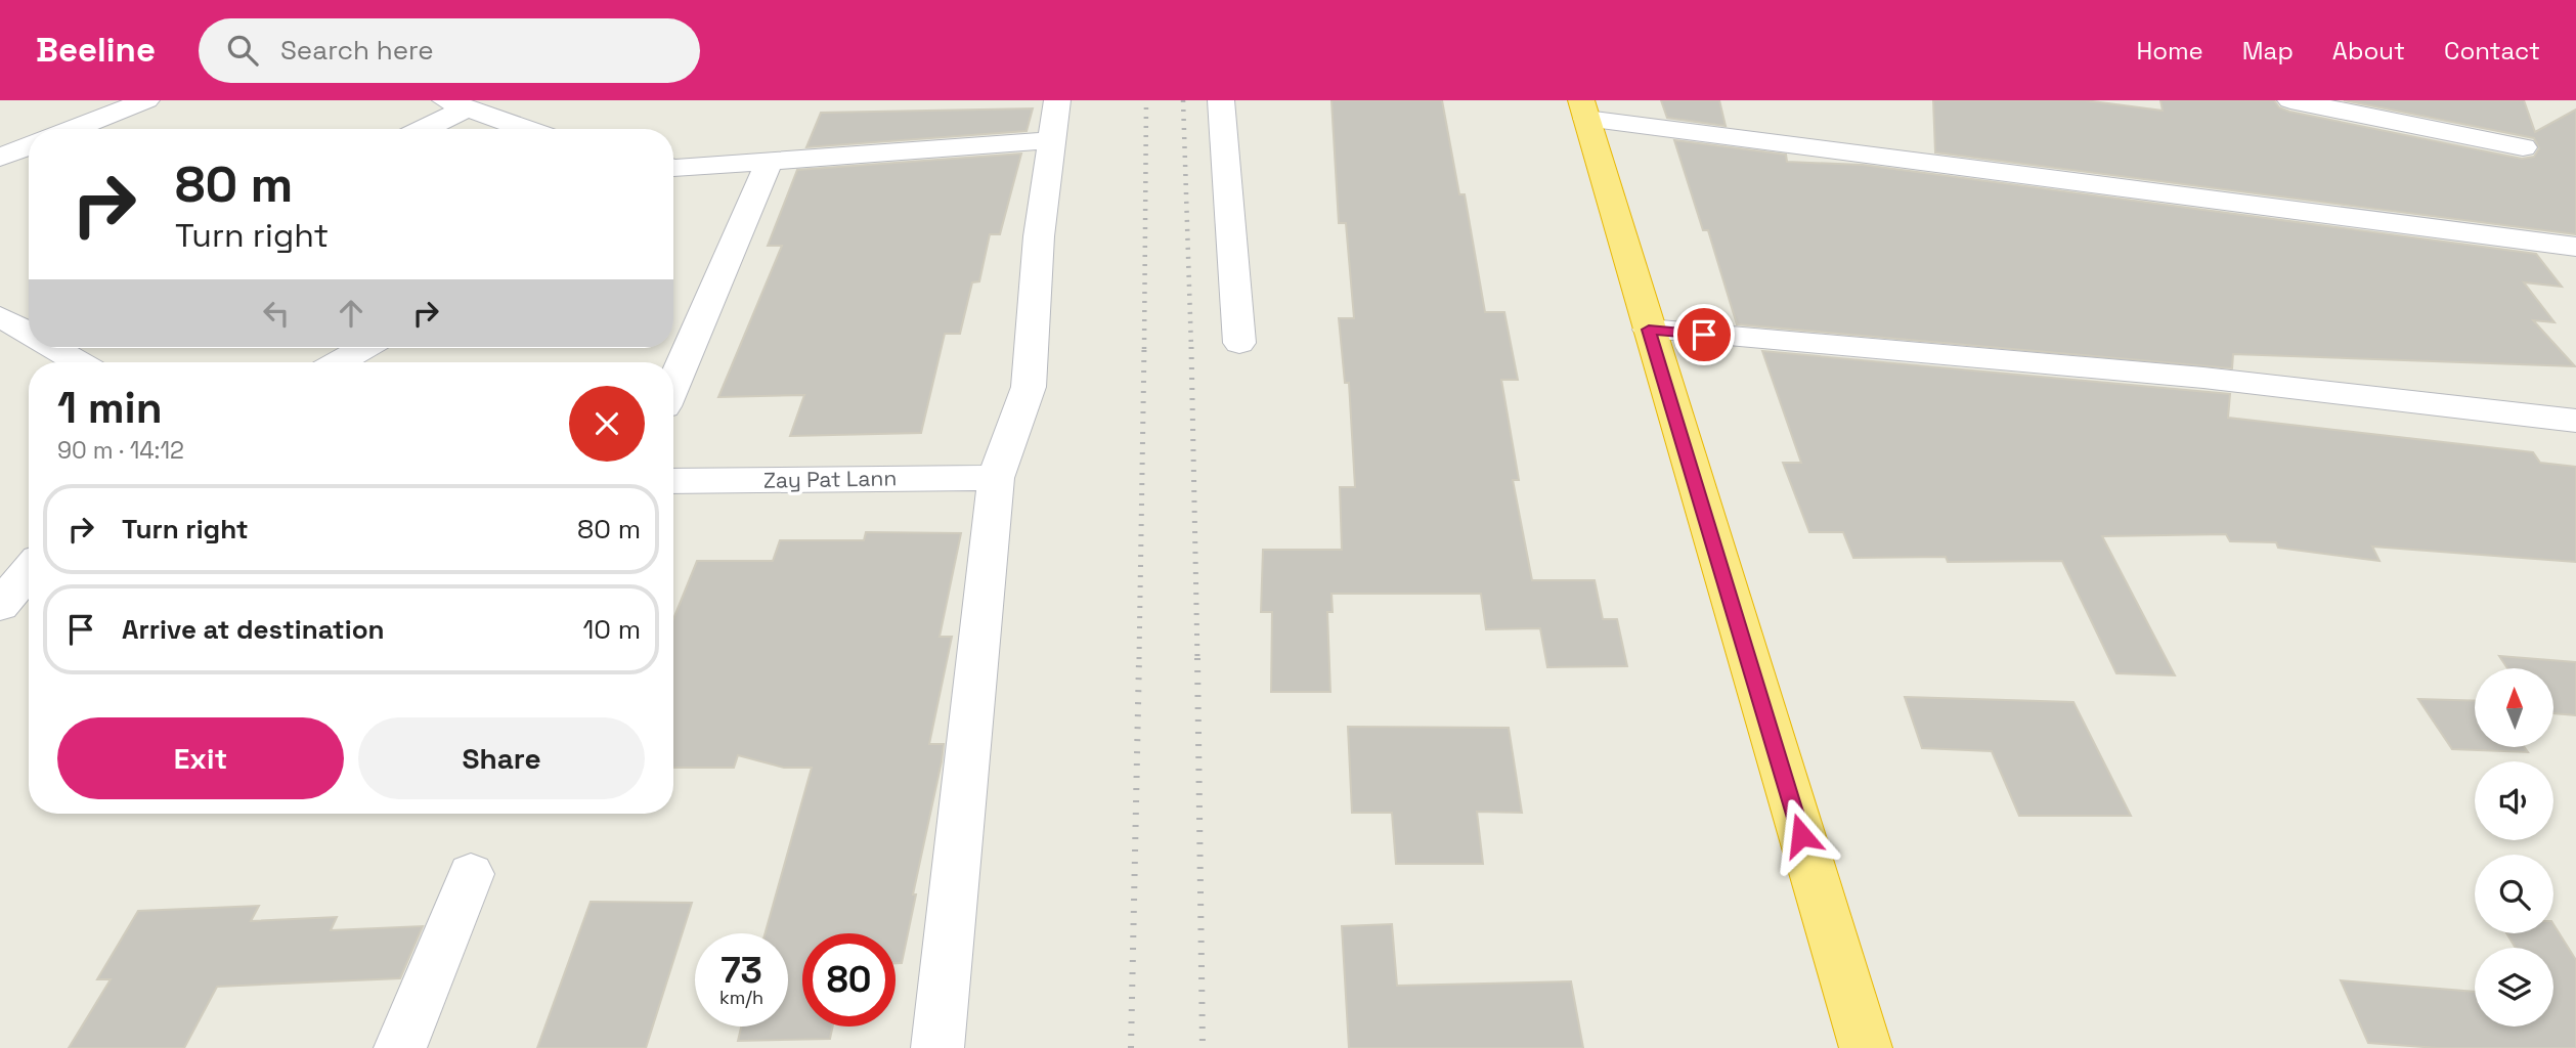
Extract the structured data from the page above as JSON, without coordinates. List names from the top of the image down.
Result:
{
  "streets": {
    "street": ["Zay Pat Lann"]
  },
  "north": "top",
  "page": {
    "header": "Beeline",
    "search": "Search here",
    "nav": [
      "Home",
      "Map",
      "About",
      "Contact"
    ],
    "turn": ["80 m", "Turn right"],
    "heading": ["1 min", "90 m · 14:12"],
    "list": [
      {
        "name": "Turn right",
        "value": "80 m"
      },
      {
        "name": "Arrive at destination",
        "value": "10 m"
      }
    ],
    "buttons": ["Exit", "Share"],
    "speed": "73 km/h",
    "limit": "80"
  }
}
